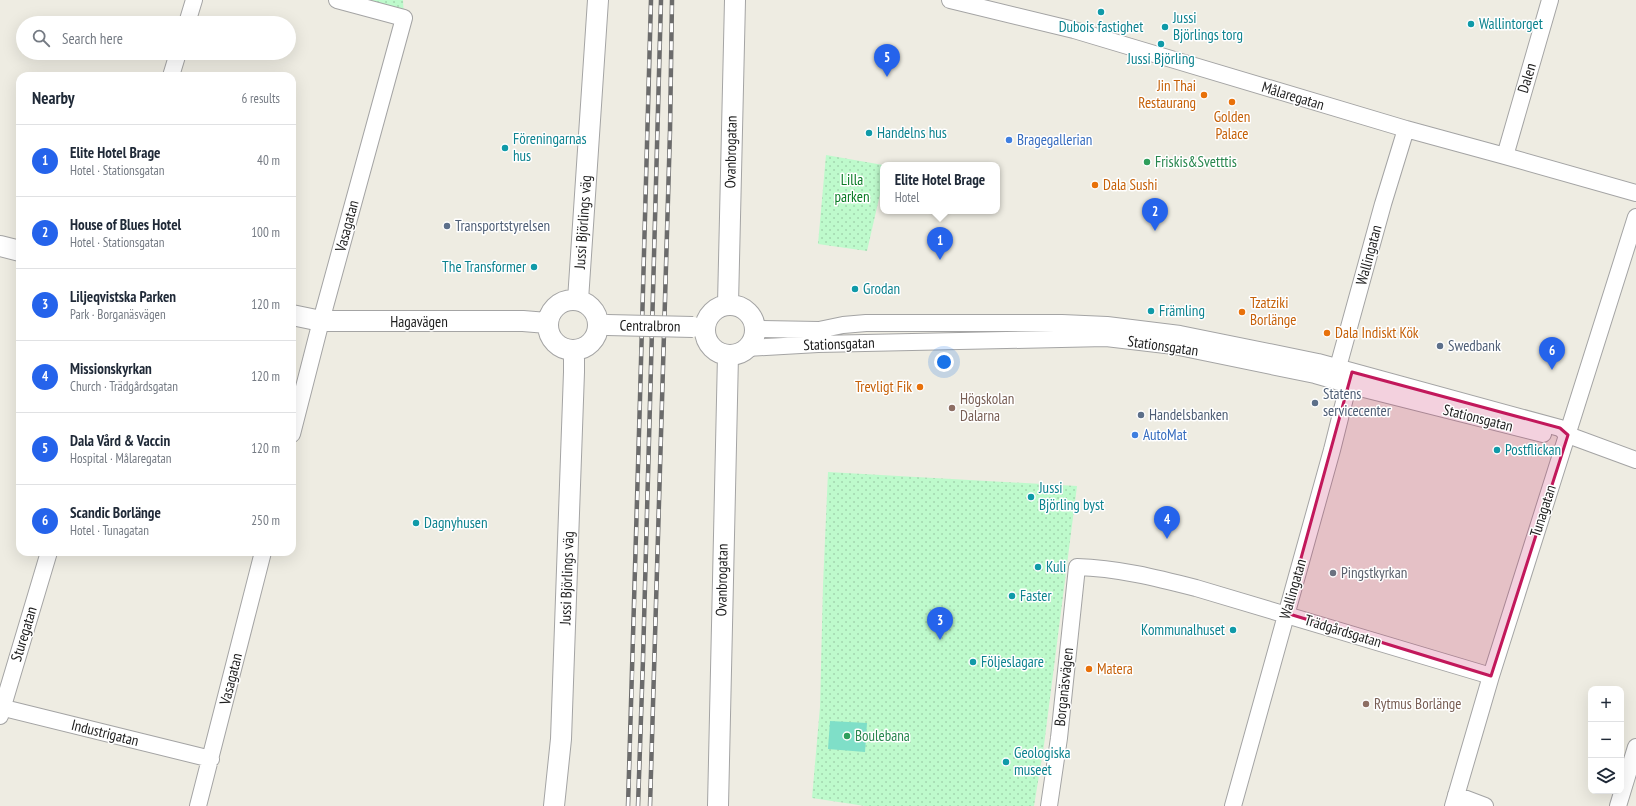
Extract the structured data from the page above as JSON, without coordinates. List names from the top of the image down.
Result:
{
  "streets": {
    "street": [
      "Dalen",
      "Målaregatan",
      "Ovanbrogatan",
      "Jussi Björlings väg",
      "Vasagatan",
      "Wallingatan",
      "Hagavägen",
      "Centralbron",
      "Stationsgatan",
      "Tunagatan",
      "Trädgårdsgatan",
      "Sturegatan",
      "Borganäsvägen",
      "Industrigatan"
    ]
  },
  "crossings": [
    ["Dalen", "Målaregatan"],
    ["Målaregatan", "Wallingatan"],
    ["Ovanbrogatan", "Centralbron"],
    ["Ovanbrogatan", "Stationsgatan"],
    ["Jussi Björlings väg", "Hagavägen"],
    ["Jussi Björlings väg", "Centralbron"],
    ["Vasagatan", "Hagavägen"],
    ["Vasagatan", "Industrigatan"],
    ["Wallingatan", "Stationsgatan"],
    ["Wallingatan", "Trädgårdsgatan"],
    ["Hagavägen", "Centralbron"],
    ["Centralbron", "Stationsgatan"],
    ["Stationsgatan", "Tunagatan"],
    ["Tunagatan", "Trädgårdsgatan"],
    ["Trädgårdsgatan", "Borganäsvägen"],
    ["Sturegatan", "Industrigatan"]
  ],
  "parks": ["Lilla parken"],
  "places": [
    "Dubois fastighet",
    "Wallintorget",
    "Jussi Björlings torg",
    "Jussi Björling",
    "Jin Thai Restaurang",
    "Golden Palace",
    "Handelns hus",
    "Bragegallerian",
    "Föreningarnas hus",
    "Friskis&Svetttis",
    "Dala Sushi",
    "Transportstyrelsen",
    "The Transformer",
    "Grodan",
    "Främling",
    "Tzatziki Borlänge",
    "Dala Indiskt Kök",
    "Swedbank",
    "Trevligt Fik",
    "Statens servicecenter",
    "Högskolan Dalarna",
    "Handelsbanken",
    "AutoMat",
    "Postflickan",
    "Jussi Björling byst",
    "Dagnyhusen",
    "Kuli",
    "Pingstkyrkan",
    "Faster",
    "Kommunalhuset",
    "Följeslagare",
    "Matera",
    "Rytmus Borlänge",
    "Boulebana",
    "Geologiska museet"
  ],
  "page": {
    "search": "Search here",
    "pins": [
      "5",
      "2",
      "1",
      "6",
      "4",
      "3"
    ],
    "heading": ["Nearby", "6 results"],
    "list": [
      {
        "mark": "1",
        "name": "Elite Hotel Brage",
        "note": "Hotel · Stationsgatan",
        "value": "40 m"
      },
      {
        "mark": "2",
        "name": "House of Blues Hotel",
        "note": "Hotel · Stationsgatan",
        "value": "100 m"
      },
      {
        "mark": "3",
        "name": "Liljeqvistska Parken",
        "note": "Park · Borganäsvägen",
        "value": "120 m"
      },
      {
        "mark": "4",
        "name": "Missionskyrkan",
        "note": "Church · Trädgårdsgatan",
        "value": "120 m"
      },
      {
        "mark": "5",
        "name": "Dala Vård & Vaccin",
        "note": "Hospital · Målaregatan",
        "value": "120 m"
      },
      {
        "mark": "6",
        "name": "Scandic Borlänge",
        "note": "Hotel · Tunagatan",
        "value": "250 m"
      }
    ],
    "popup": ["Elite Hotel Brage", "Hotel"],
    "map_buttons": ["+", "−"]
  }
}
